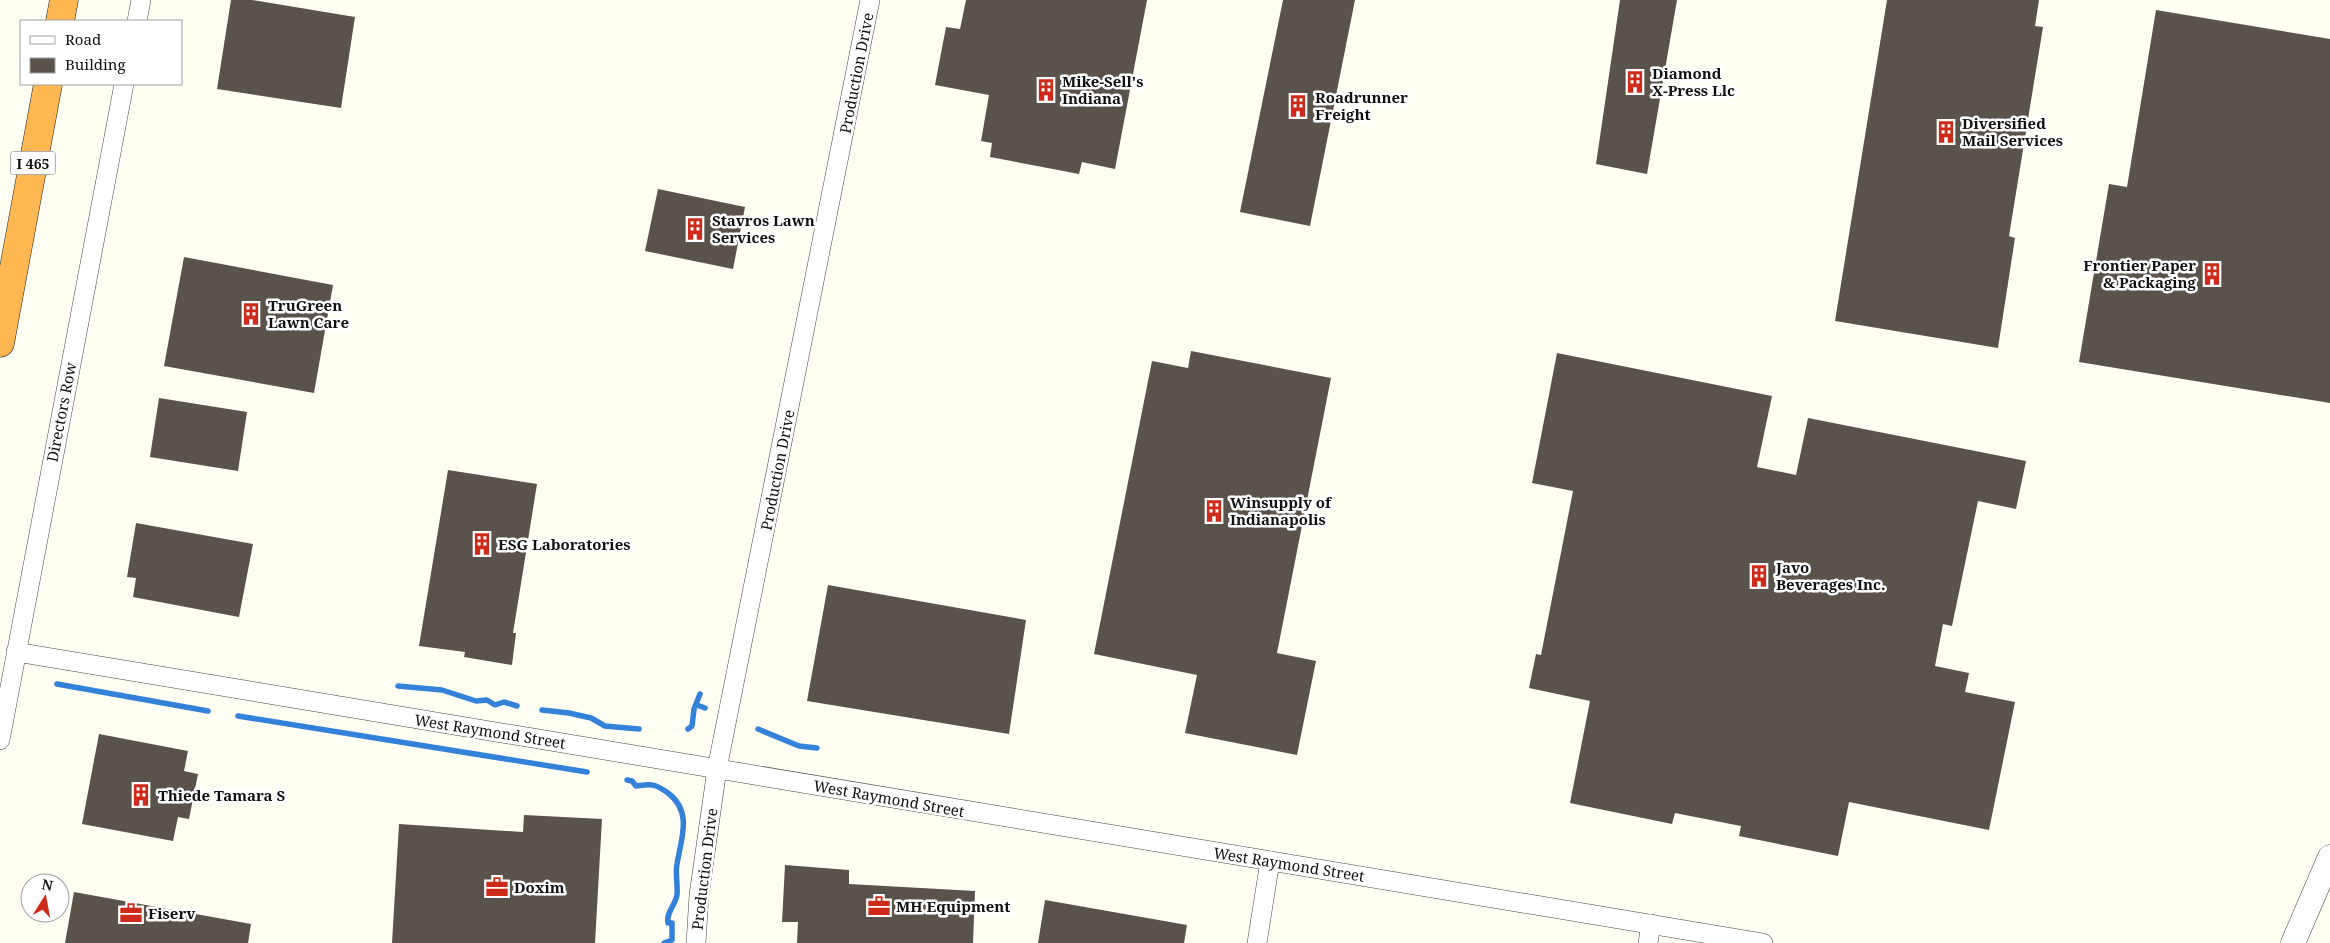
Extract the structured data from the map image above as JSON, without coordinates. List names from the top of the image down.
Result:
{
  "streets": {
    "highway": ["I 465"],
    "street": ["Production Drive", "Directors Row", "West Raymond Street"]
  },
  "crossings": [
    ["Production Drive", "West Raymond Street"],
    ["Directors Row", "West Raymond Street"]
  ],
  "places": {
    "building": [
      "Diamond X-Press Llc",
      "Mike-Sell's Indiana",
      "Roadrunner Freight",
      "Diversified Mail Services",
      "Stavros Lawn Services",
      "Frontier Paper & Packaging",
      "TruGreen Lawn Care",
      "Winsupply of Indianapolis",
      "ESG Laboratories",
      "Javo Beverages Inc.",
      "Thiede Tamara S"
    ],
    "office": ["Doxim", "MH Equipment", "Fiserv"]
  },
  "legend": ["Road", "Building"],
  "north": "top"
}
